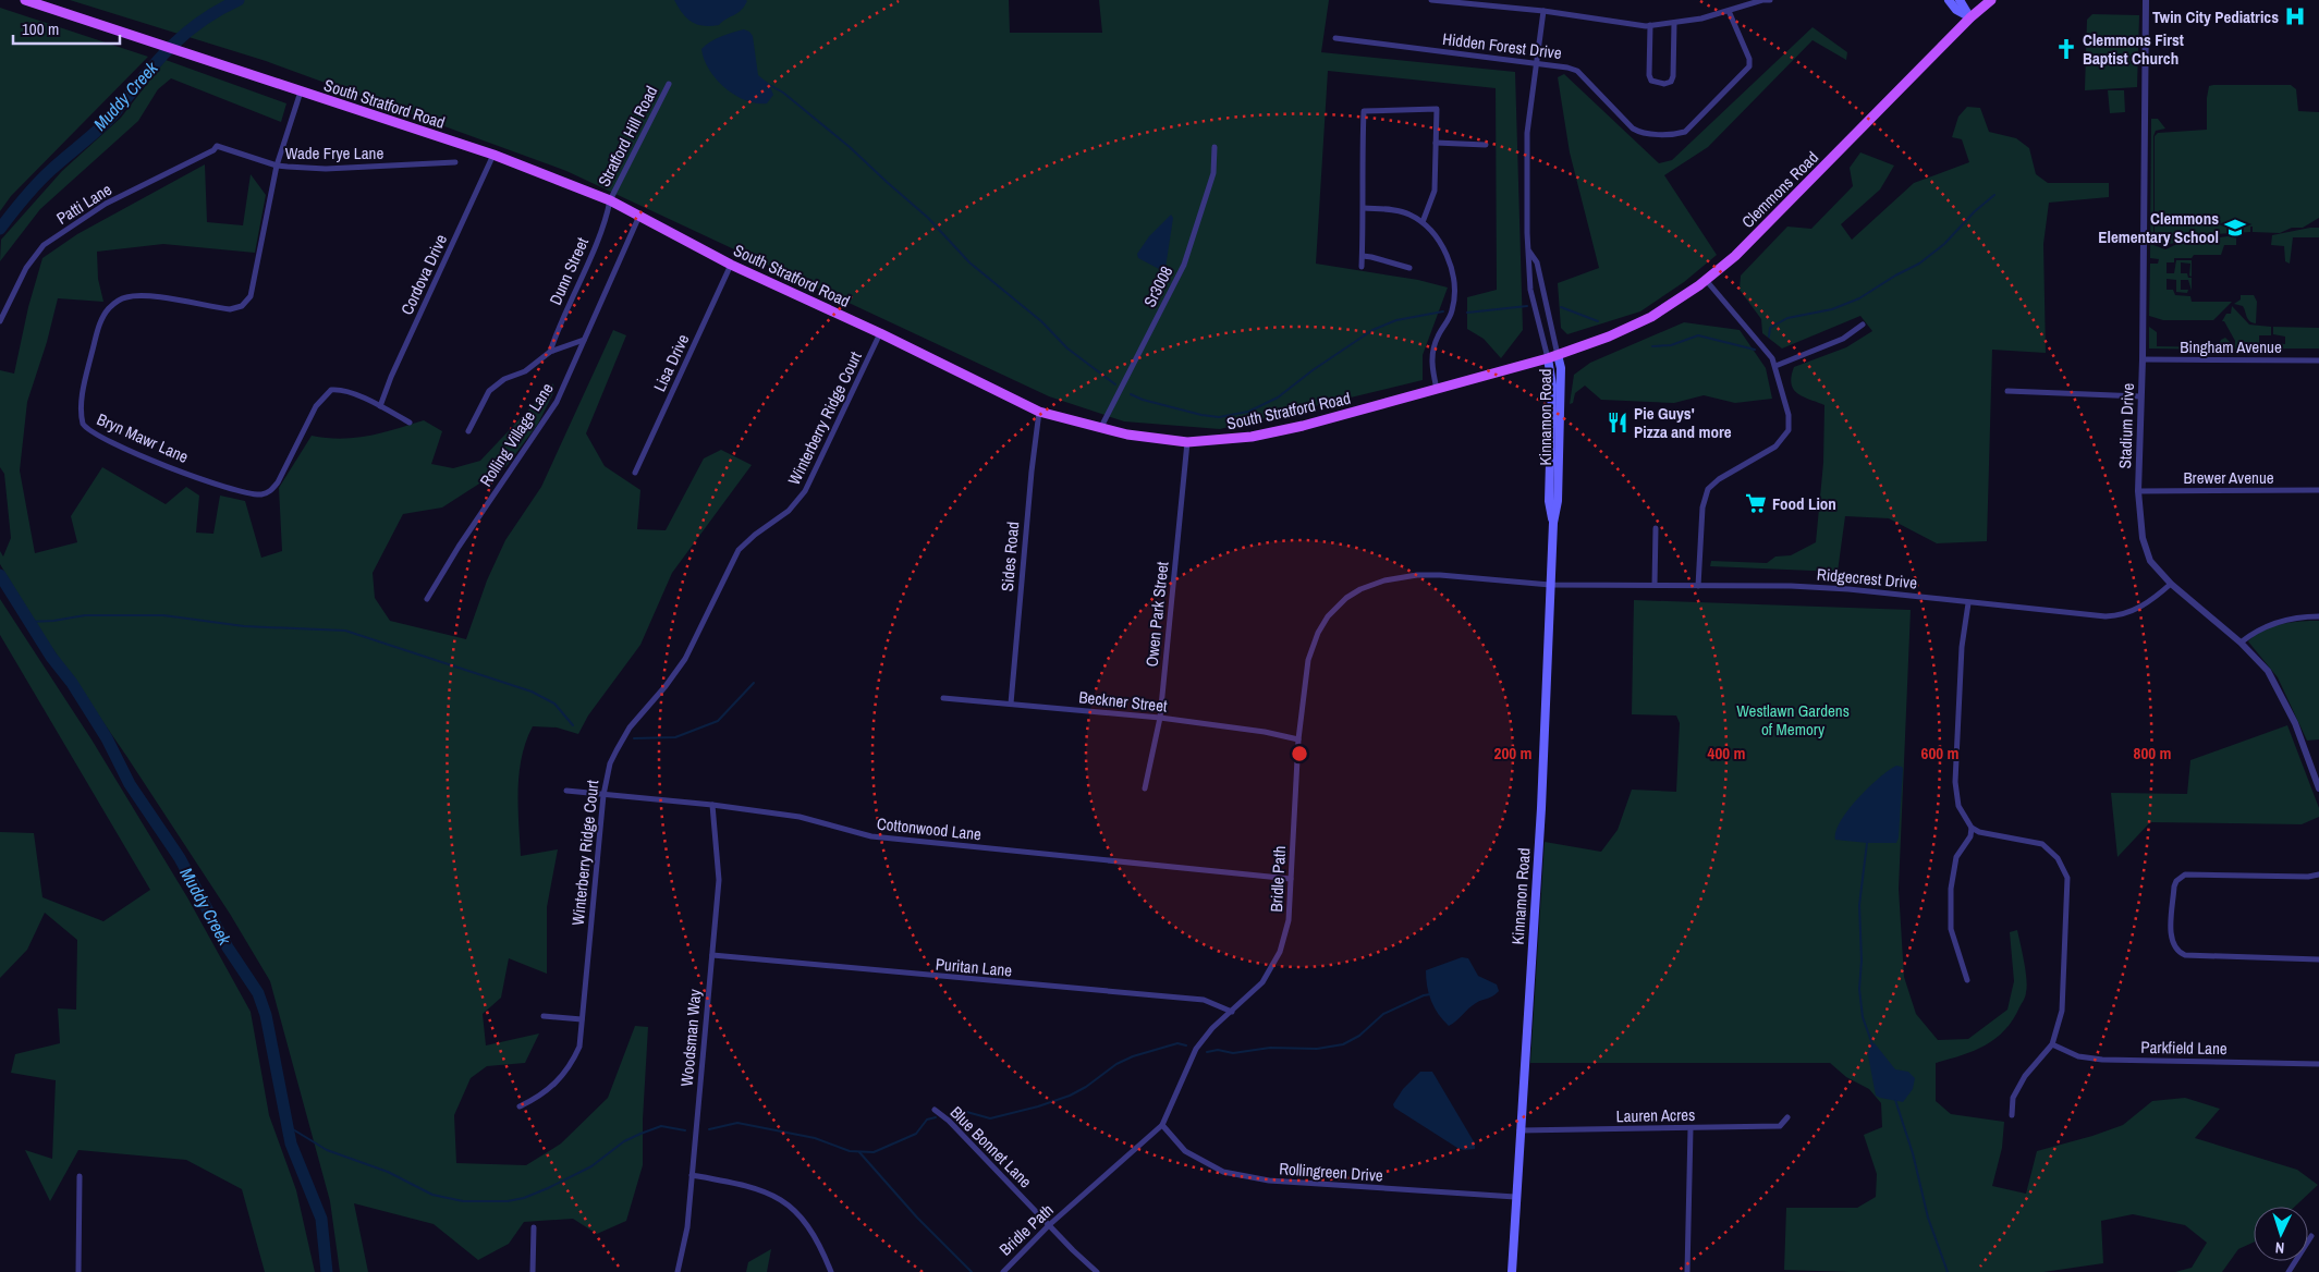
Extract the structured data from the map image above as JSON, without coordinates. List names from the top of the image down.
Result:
{
  "streets": {
    "main road": ["South Stratford Road", "Clemmons Road", "Kinnamon Road"],
    "street": [
      "Hidden Forest Drive",
      "Stratford Hill Road",
      "Wade Frye Lane",
      "Patti Lane",
      "Dunn Street",
      "Cordova Drive",
      "Sr3008",
      "Bingham Avenue",
      "Lisa Drive",
      "Winterberry Ridge Court",
      "Stadium Drive",
      "Rolling Village Lane",
      "Bryn Mawr Lane",
      "Brewer Avenue",
      "Sides Road",
      "Ridgecrest Drive",
      "Owen Park Street",
      "Beckner Street",
      "Cottonwood Lane",
      "Bridle Path",
      "Puritan Lane",
      "Woodsman Way",
      "Parkfield Lane",
      "Lauren Acres",
      "Blue Bonnet Lane",
      "Rollingreen Drive"
    ]
  },
  "crossings": [
    ["Hidden Forest Drive", "Kinnamon Road"],
    ["South Stratford Road", "Stratford Hill Road"],
    ["South Stratford Road", "Clemmons Road"],
    ["South Stratford Road", "Dunn Street"],
    ["South Stratford Road", "Cordova Drive"],
    ["South Stratford Road", "Sr3008"],
    ["South Stratford Road", "Lisa Drive"],
    ["South Stratford Road", "Kinnamon Road"],
    ["South Stratford Road", "Winterberry Ridge Court"],
    ["South Stratford Road", "Rolling Village Lane"],
    ["South Stratford Road", "Bryn Mawr Lane"],
    ["South Stratford Road", "Sides Road"],
    ["South Stratford Road", "Owen Park Street"],
    ["Stratford Hill Road", "Dunn Street"],
    ["Wade Frye Lane", "Patti Lane"],
    ["Wade Frye Lane", "Bryn Mawr Lane"],
    ["Clemmons Road", "Kinnamon Road"],
    ["Cordova Drive", "Bryn Mawr Lane"],
    ["Bingham Avenue", "Stadium Drive"],
    ["Kinnamon Road", "Ridgecrest Drive"],
    ["Kinnamon Road", "Bridle Path"],
    ["Kinnamon Road", "Lauren Acres"],
    ["Kinnamon Road", "Rollingreen Drive"],
    ["Winterberry Ridge Court", "Cottonwood Lane"],
    ["Stadium Drive", "Brewer Avenue"],
    ["Stadium Drive", "Ridgecrest Drive"],
    ["Sides Road", "Beckner Street"],
    ["Ridgecrest Drive", "Bridle Path"],
    ["Owen Park Street", "Beckner Street"],
    ["Beckner Street", "Bridle Path"],
    ["Cottonwood Lane", "Bridle Path"],
    ["Cottonwood Lane", "Woodsman Way"],
    ["Bridle Path", "Puritan Lane"],
    ["Bridle Path", "Blue Bonnet Lane"],
    ["Bridle Path", "Rollingreen Drive"],
    ["Puritan Lane", "Woodsman Way"]
  ],
  "water": ["Muddy Creek"],
  "parks": ["Westlawn Gardens of Memory"],
  "places": {
    "hospital": ["Twin City Pediatrics"],
    "church": ["Clemmons First Baptist Church"],
    "school or university": ["Clemmons Elementary School"],
    "restaurant": ["Pie Guys' Pizza and more"],
    "supermarket": ["Food Lion"]
  },
  "scale_bar": "100 m",
  "north": "bottom",
  "rings": [
    "200 m",
    "400 m",
    "600 m",
    "800 m"
  ]
}
